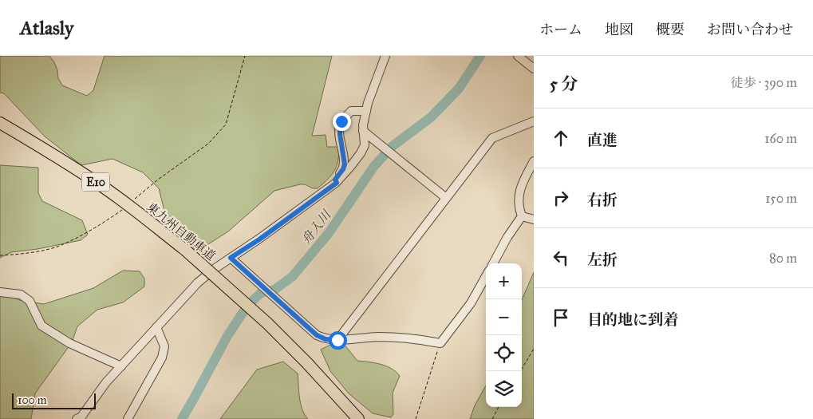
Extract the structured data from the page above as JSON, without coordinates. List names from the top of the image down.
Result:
{
  "streets": {
    "highway": ["E10", "東九州自動車道"]
  },
  "water": ["舟入川"],
  "scale_bar": "100 m",
  "page": {
    "header": "Atlasly",
    "nav": [
      "ホーム",
      "地図",
      "概要",
      "お問い合わせ"
    ],
    "heading": ["5 分", "徒歩 · 390 m"],
    "list": [
      ["直進", "160 m"],
      ["右折", "150 m"],
      ["左折", "80 m"],
      "目的地に到着"
    ],
    "map_buttons": ["+", "−"],
    "scale": "100 m"
  }
}
